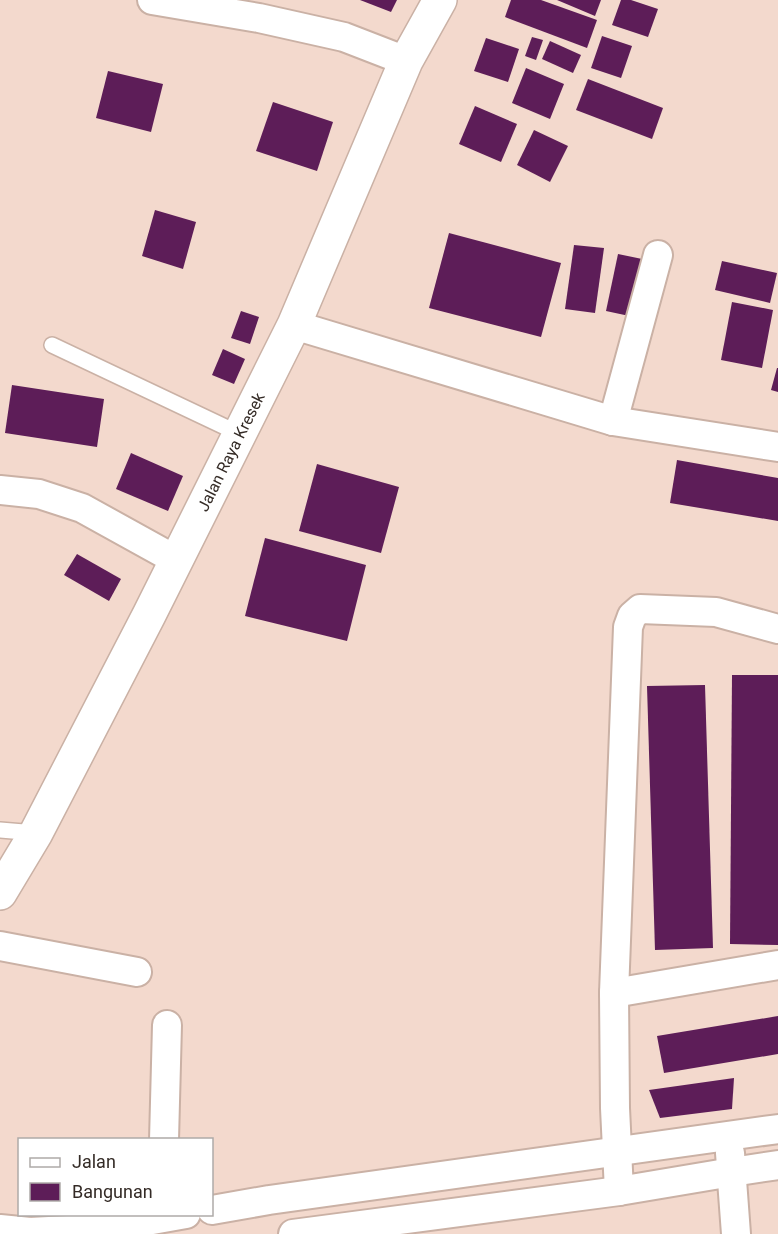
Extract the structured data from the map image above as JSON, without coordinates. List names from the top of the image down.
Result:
{
  "streets": {
    "main road": ["Jalan Raya Kresek"]
  },
  "legend": ["Jalan", "Bangunan"]
}
